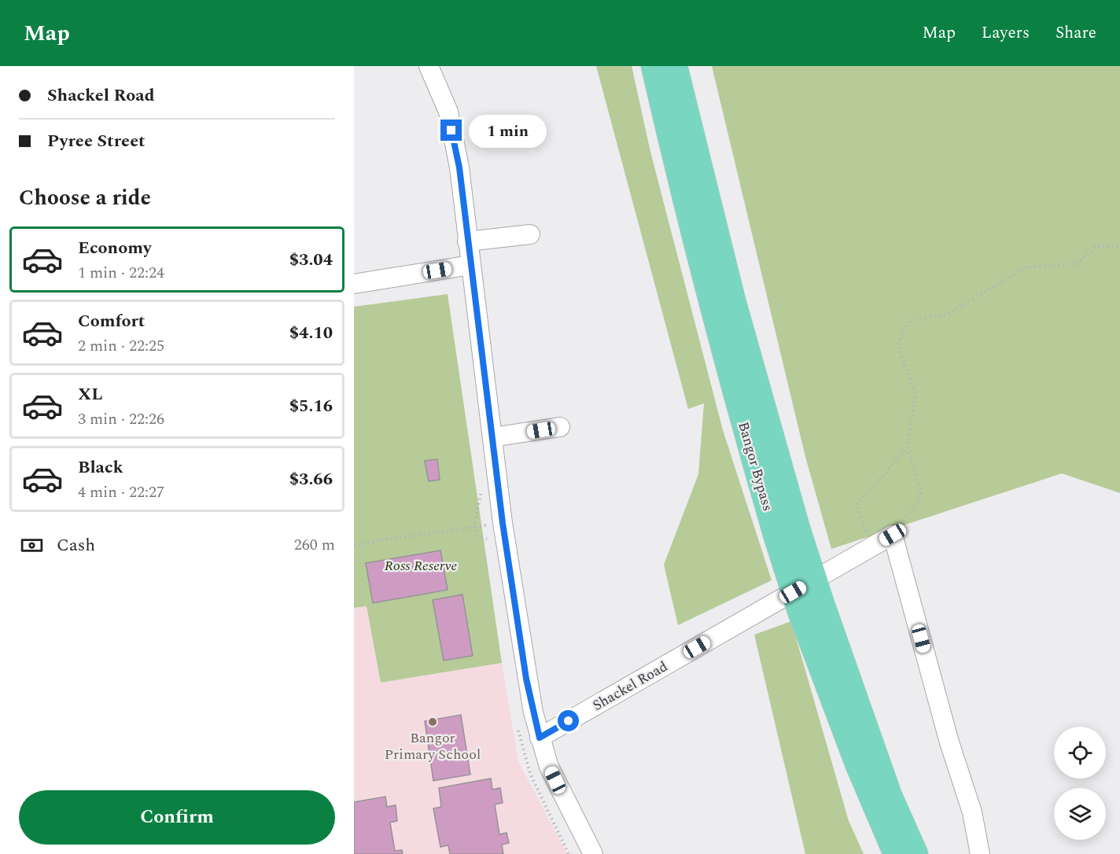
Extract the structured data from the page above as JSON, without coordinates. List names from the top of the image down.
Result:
{
  "streets": {
    "main road": ["Bangor Bypass"],
    "street": ["Shackel Road"]
  },
  "parks": ["Ross Reserve"],
  "places": ["Bangor Primary School"],
  "page": {
    "header": "Map",
    "nav": ["Map", "Layers", "Share"],
    "banner": ["Shackel Road", "Pyree Street"],
    "bubble": "1 min",
    "heading": "Choose a ride",
    "list": [
      {
        "name": "Economy",
        "note": "1 min · 22:24",
        "value": "$3.04"
      },
      {
        "name": "Comfort",
        "note": "2 min · 22:25",
        "value": "$4.10"
      },
      {
        "name": "XL",
        "note": "3 min · 22:26",
        "value": "$5.16"
      },
      {
        "name": "Black",
        "note": "4 min · 22:27",
        "value": "$3.66"
      }
    ],
    "pay": ["Cash", "260 m"],
    "buttons": "Confirm"
  }
}
